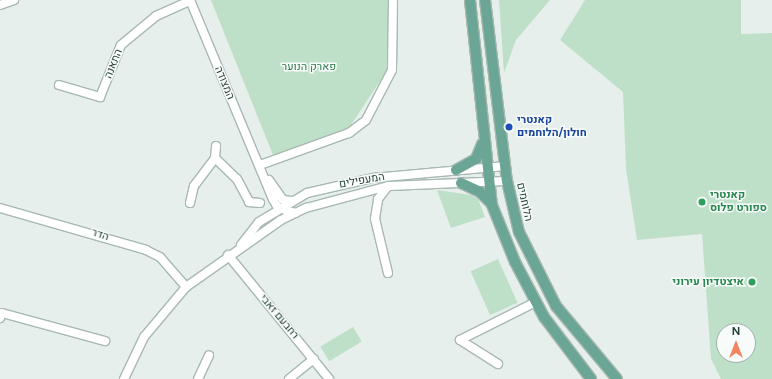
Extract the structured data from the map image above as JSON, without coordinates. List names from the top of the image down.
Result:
{
  "streets": {
    "main road": ["הלוחמים"],
    "street": [
      "התאנה",
      "המצודה",
      "המעפילים",
      "הדר",
      "רחבעם זאבי"
    ]
  },
  "crossings": [
    ["התאנה", "המצודה"],
    ["המצודה", "המעפילים"],
    ["המעפילים", "הלוחמים"],
    ["המעפילים", "הדר"],
    ["המעפילים", "רחבעם זאבי"]
  ],
  "parks": ["פארק הנוער"],
  "places": ["קאנטרי חולון/הלוחמים", "קאנטרי ספורט פלוס", "איצטדיון עירוני"],
  "north": "top"
}
